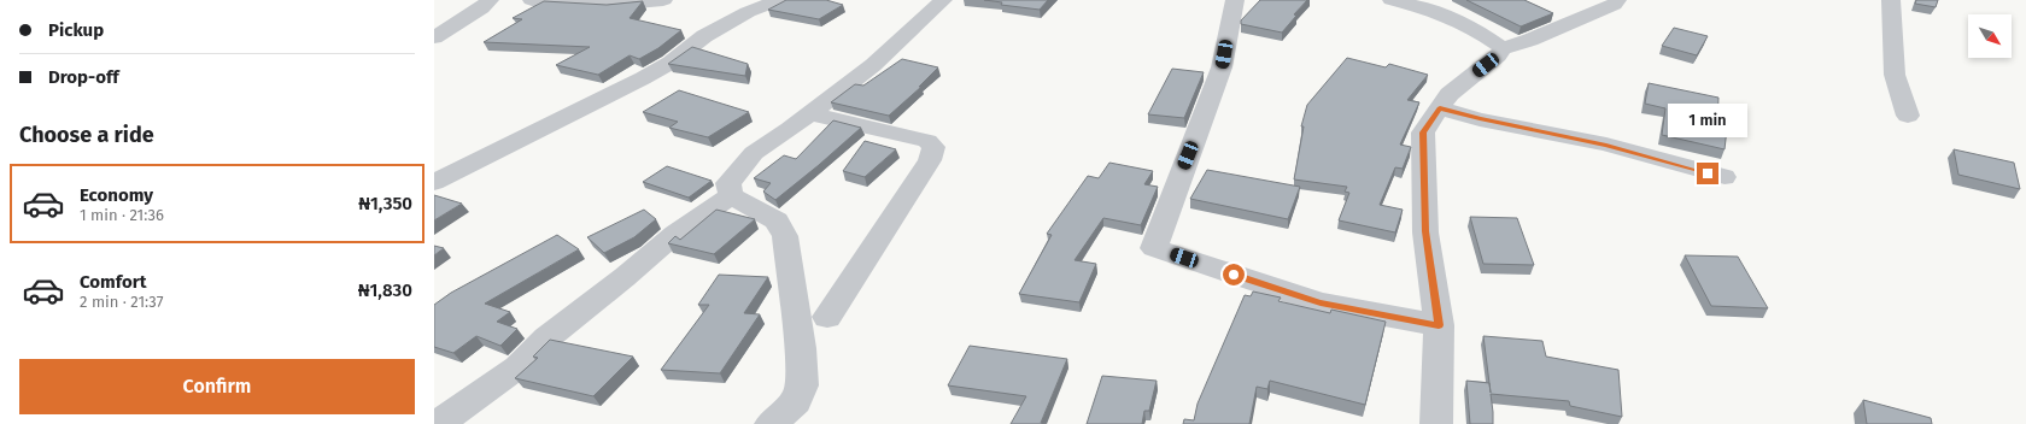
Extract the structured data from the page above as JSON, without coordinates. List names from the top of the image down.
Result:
{
  "north": "bottom right",
  "page": {
    "banner": ["Pickup", "Drop-off"],
    "bubble": "1 min",
    "heading": "Choose a ride",
    "list": [
      {
        "name": "Economy",
        "note": "1 min · 21:36",
        "value": "₦1,350"
      },
      {
        "name": "Comfort",
        "note": "2 min · 21:37",
        "value": "₦1,830"
      }
    ],
    "buttons": "Confirm"
  }
}
